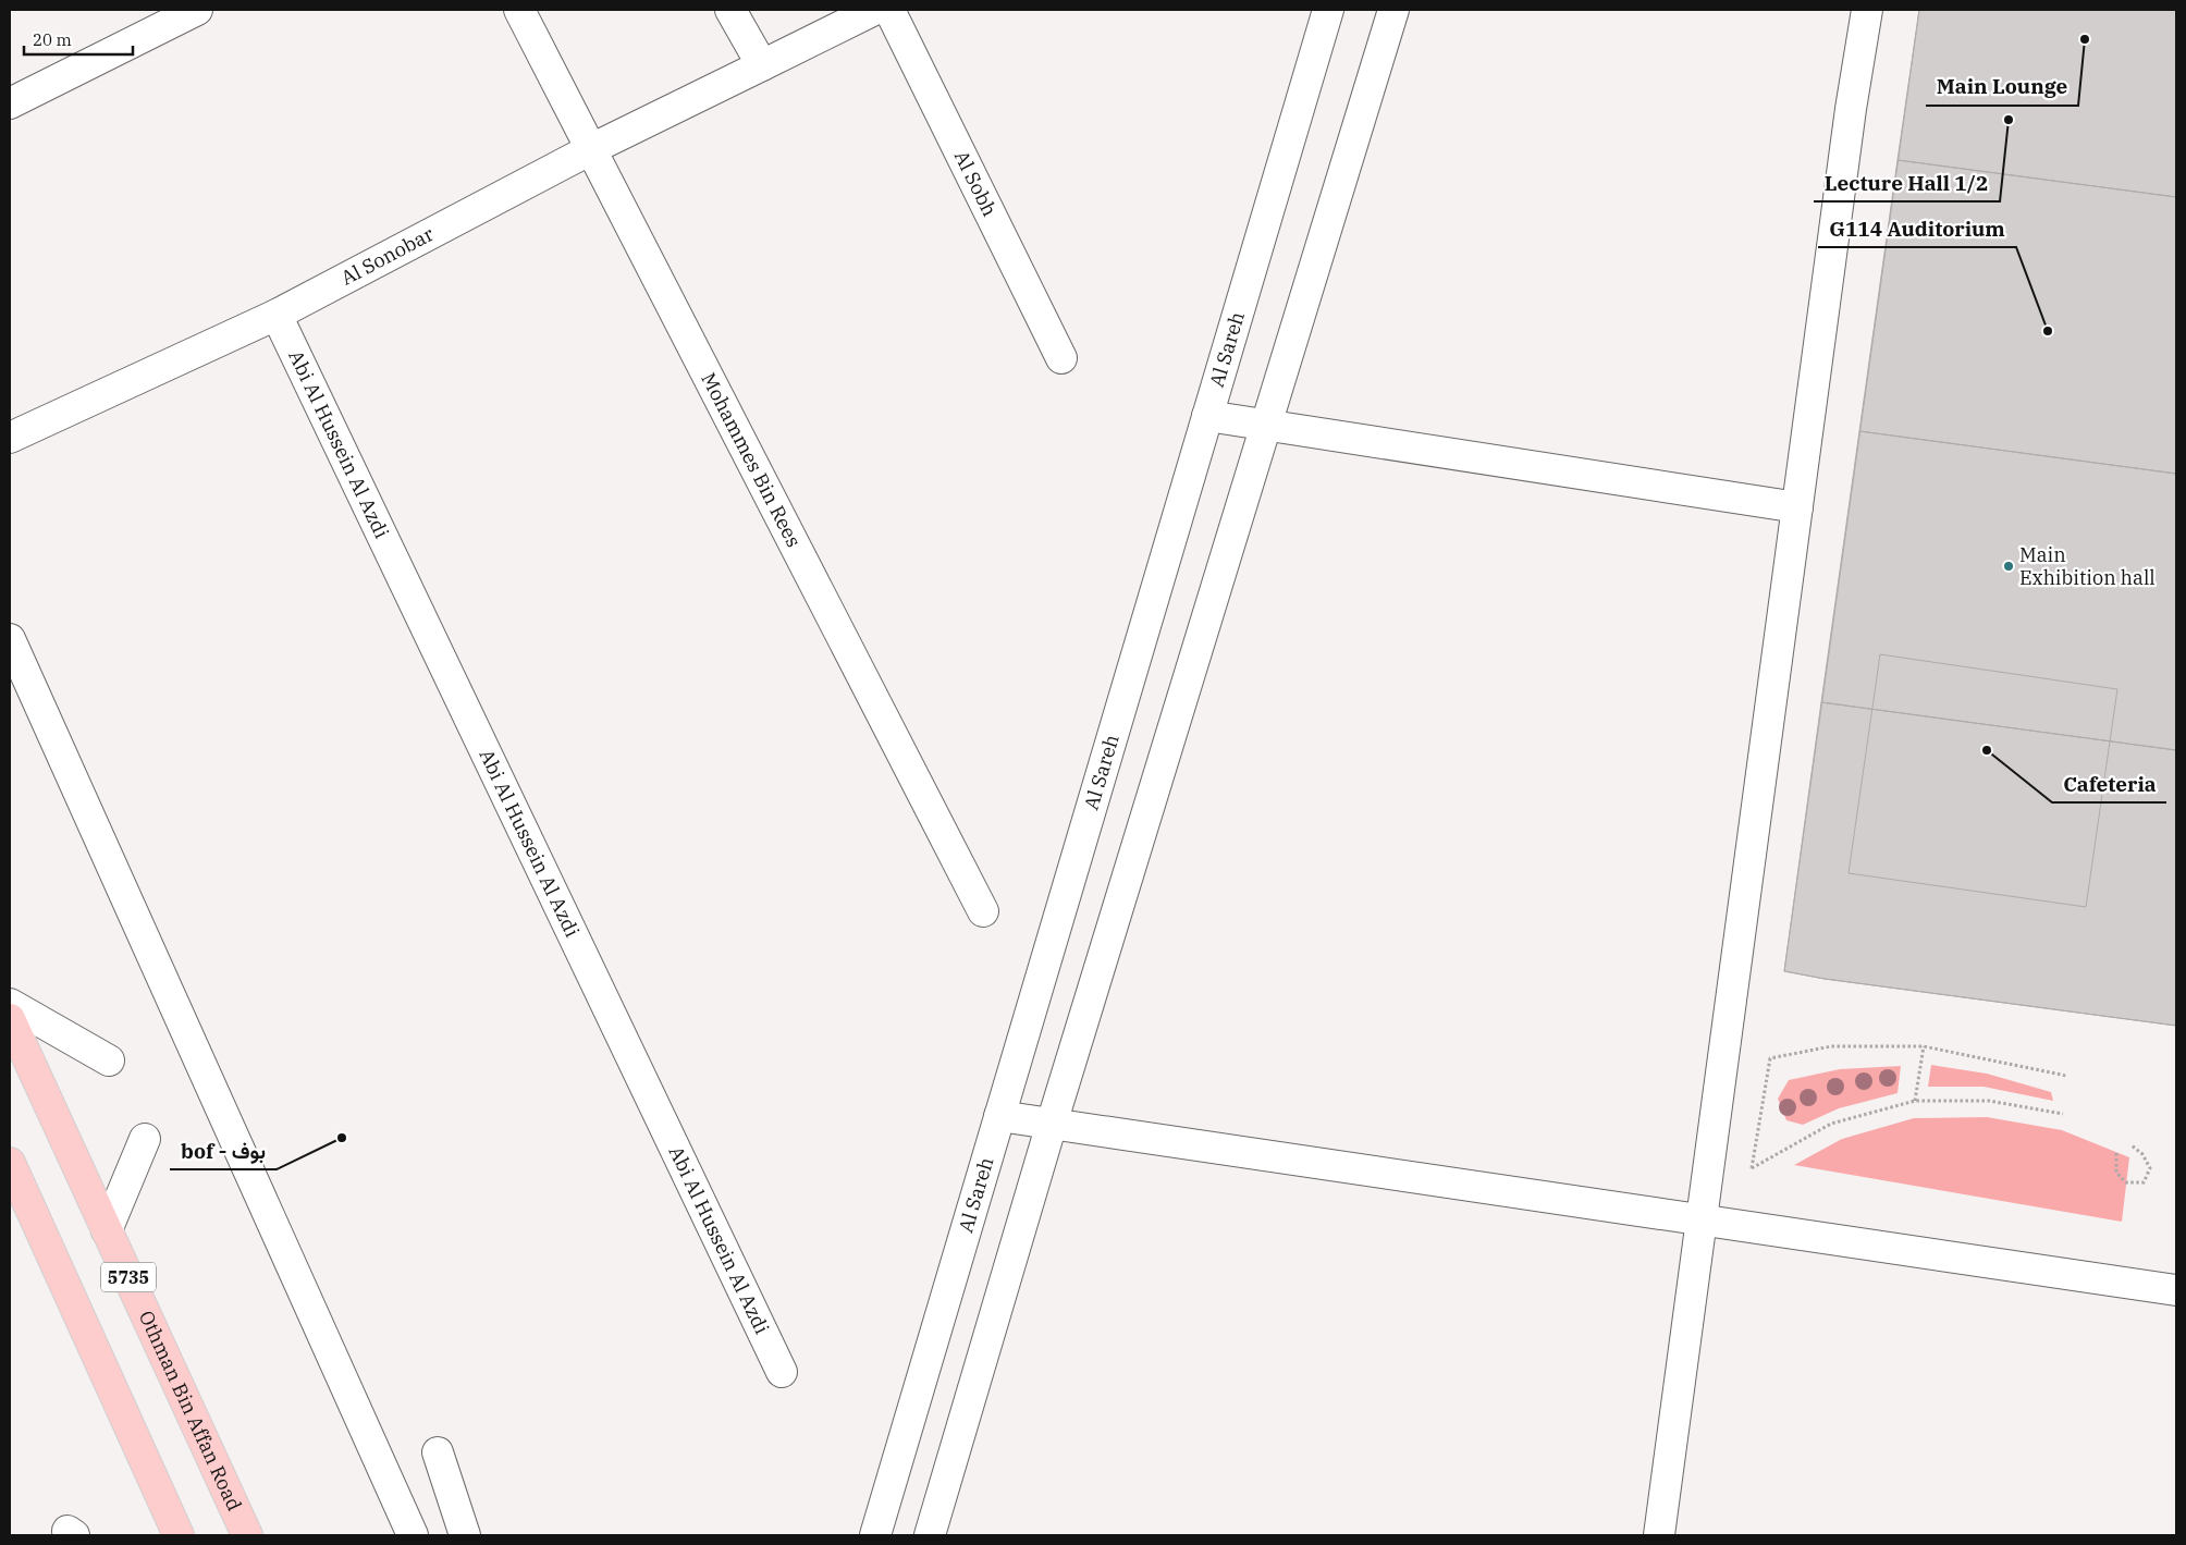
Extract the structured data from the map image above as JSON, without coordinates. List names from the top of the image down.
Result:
{
  "streets": {
    "main road": ["5735", "Othman Bin Affan Road"],
    "street": [
      "Al Sobh",
      "Al Sonobar",
      "Al Sareh",
      "Abi Al Hussein Al Azdi",
      "Mohammes Bin Rees"
    ]
  },
  "crossings": [
    ["Al Sonobar", "Abi Al Hussein Al Azdi"],
    ["Al Sonobar", "Mohammes Bin Rees"]
  ],
  "places": [
    "Main Lounge",
    "Lecture Hall 1/2",
    "G114 Auditorium",
    "Main Exhibition hall",
    "Cafeteria",
    "bof - بوف"
  ],
  "scale_bar": "20 m"
}
